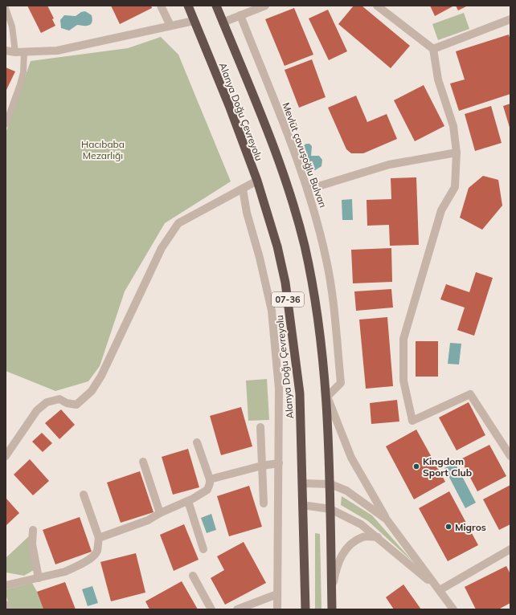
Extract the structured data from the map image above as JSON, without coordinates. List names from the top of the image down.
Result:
{
  "streets": {
    "highway": ["Alanya Doğu Çevreyolu", "07-36"],
    "street": ["Mevlüt çavuşoğlu Bulvarı"]
  },
  "crossings": [
    ["Alanya Doğu Çevreyolu", "Mevlüt çavuşoğlu Bulvarı"]
  ],
  "parks": ["Hacıbaba Mezarlığı"],
  "places": ["Kingdom Sport Club", "Migros"]
}
